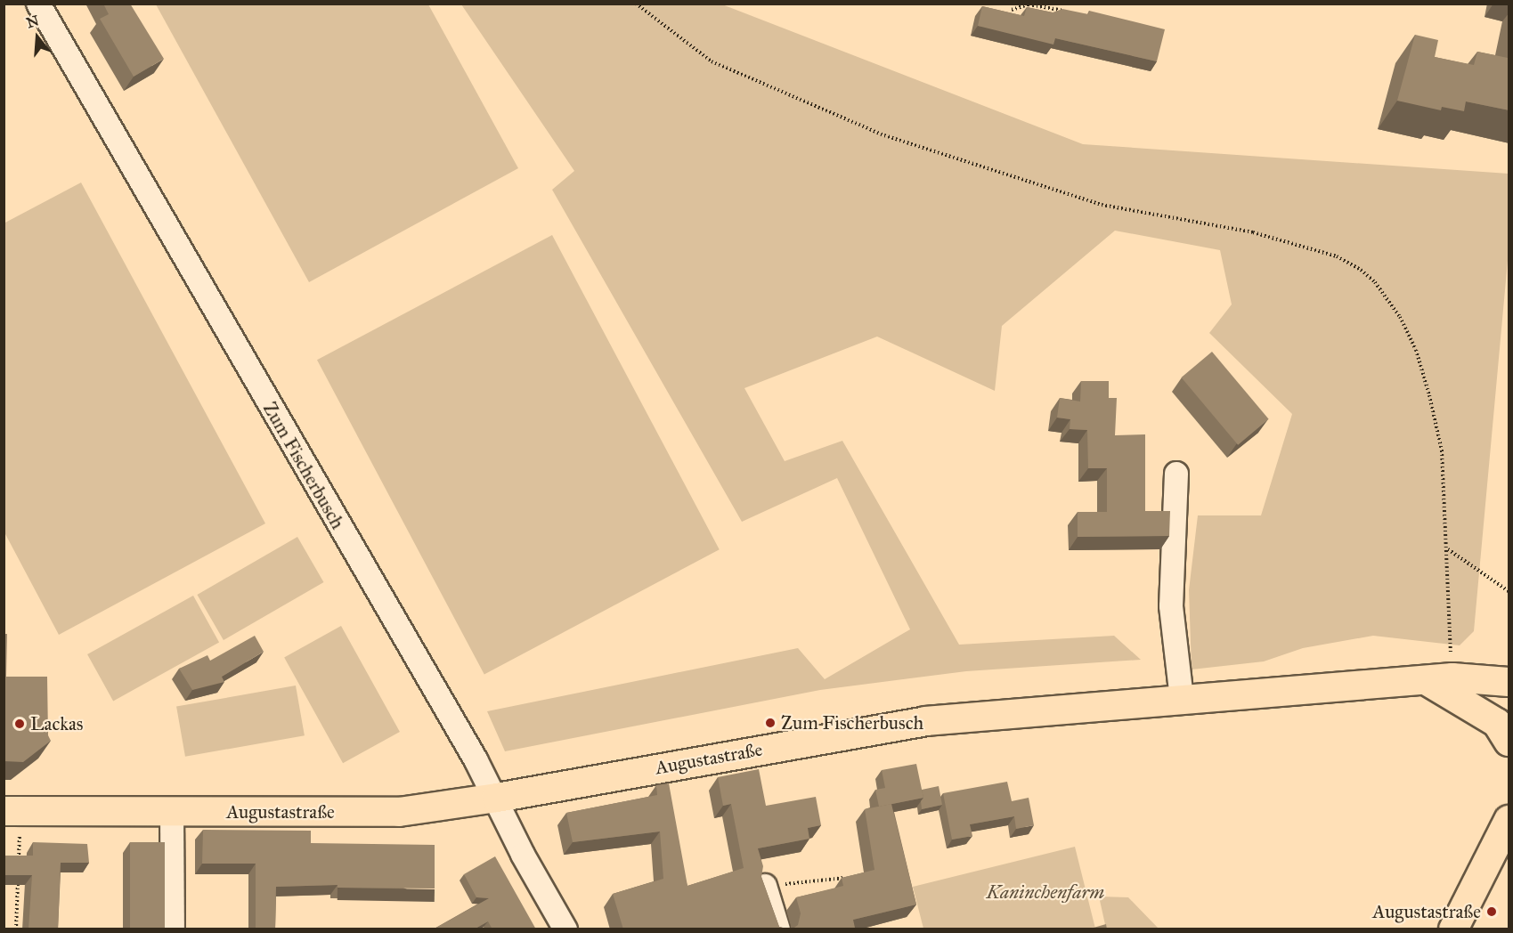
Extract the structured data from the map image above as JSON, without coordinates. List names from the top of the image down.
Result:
{
  "streets": {
    "main road": ["Augustastraße"],
    "street": ["Zum Fischerbusch"]
  },
  "crossings": [
    ["Zum Fischerbusch", "Augustastraße"]
  ],
  "parks": ["Kaninchenfarm"],
  "places": ["Zum Fischerbusch", "Lackas", "Augustastraße"],
  "north": "top"
}
